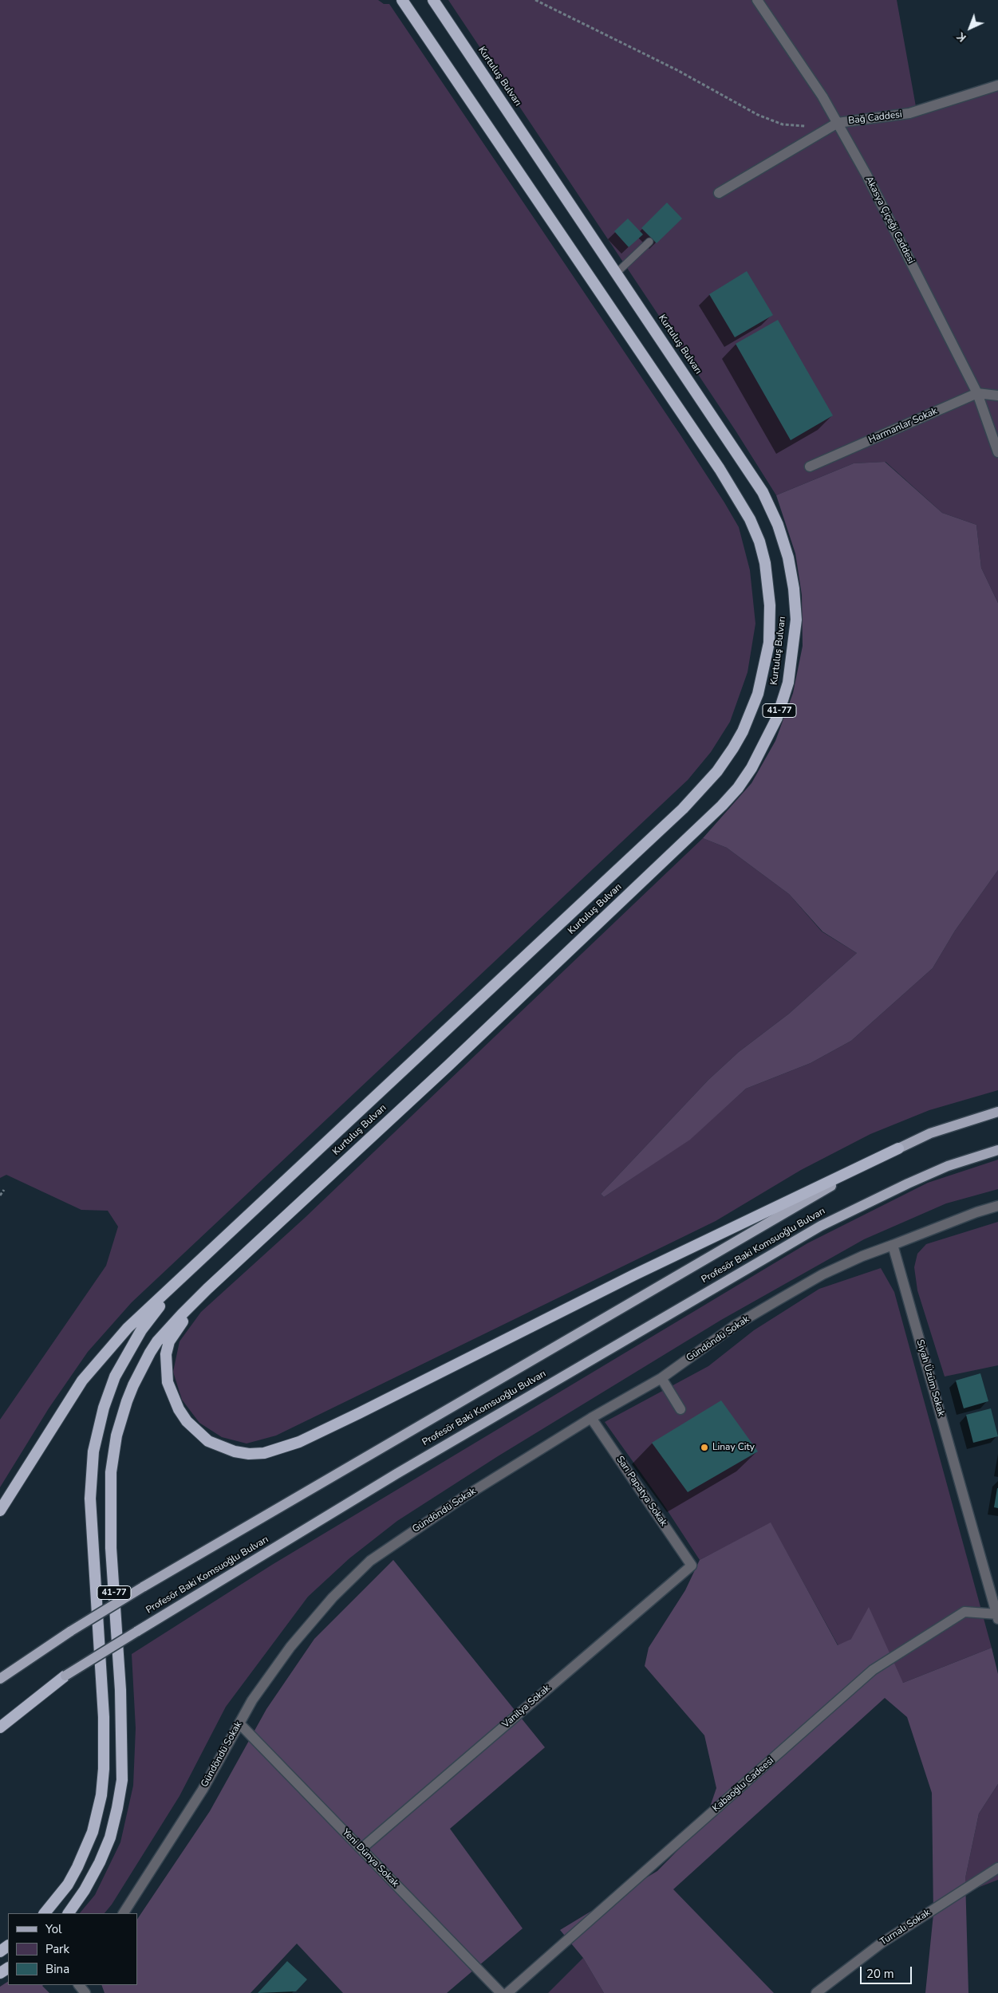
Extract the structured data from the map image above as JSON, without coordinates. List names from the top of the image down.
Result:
{
  "streets": {
    "highway": ["Kurtuluş Bulvarı", "41-77", "Profesör Baki Komsuoğlu Bulvarı"],
    "street": [
      "Bağ Caddesi",
      "Akasya Çiçeği Caddesi",
      "Harmanlar Sokak",
      "Gündöndü Sokak",
      "Siyah Üzüm Sokak",
      "Sarı Papatya Sokak",
      "Vanilya Sokak",
      "Kabaoğlu Cadeesi",
      "Yeni Dünya Sokak",
      "Turnalı Sokak"
    ]
  },
  "crossings": [
    ["Kurtuluş Bulvarı", "41-77"],
    ["Bağ Caddesi", "Akasya Çiçeği Caddesi"],
    ["Akasya Çiçeği Caddesi", "Harmanlar Sokak"],
    ["Gündöndü Sokak", "Siyah Üzüm Sokak"],
    ["Gündöndü Sokak", "Sarı Papatya Sokak"],
    ["Gündöndü Sokak", "Yeni Dünya Sokak"],
    ["Siyah Üzüm Sokak", "Kabaoğlu Cadeesi"],
    ["Sarı Papatya Sokak", "Vanilya Sokak"],
    ["Vanilya Sokak", "Yeni Dünya Sokak"]
  ],
  "places": ["Linay City"],
  "legend": ["Yol", "Park", "Bina"],
  "scale_bar": "20 m",
  "north": "bottom left"
}
